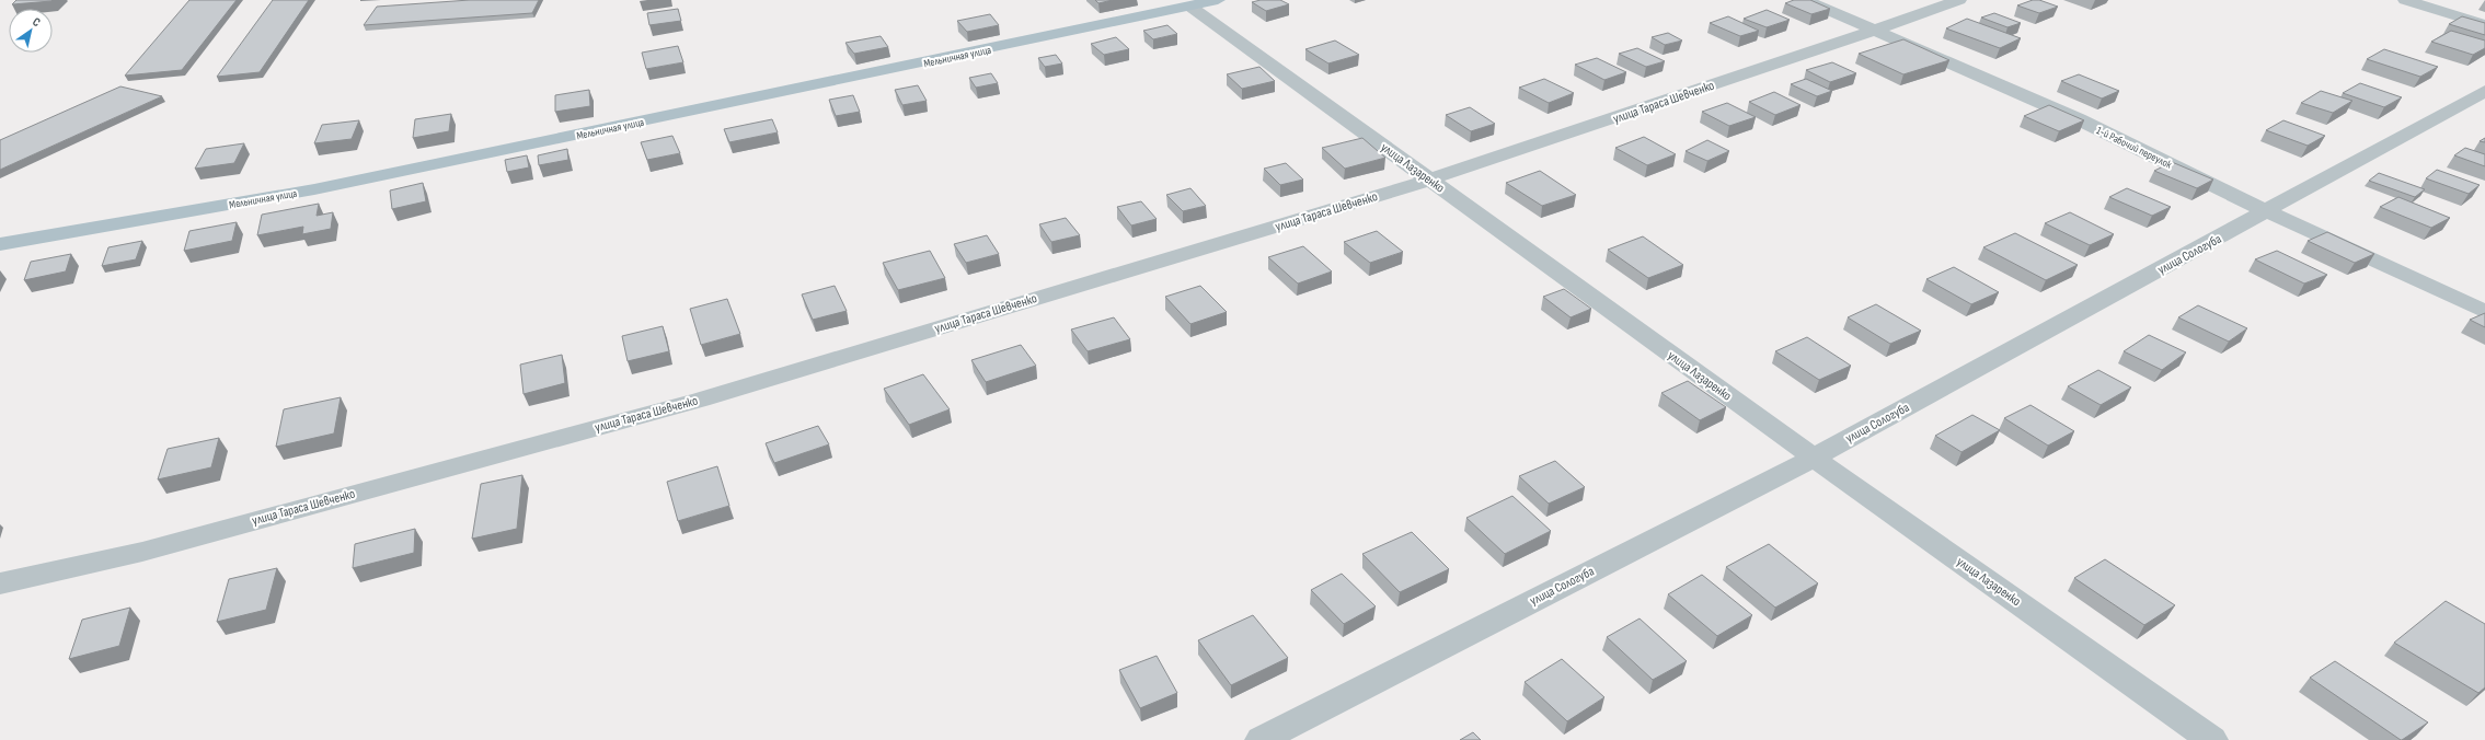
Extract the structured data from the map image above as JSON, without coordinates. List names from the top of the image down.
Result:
{
  "streets": {
    "main road": ["Мельничная улица"],
    "street": [
      "улица Тараса Шевченко",
      "1-й Рабочий переулок",
      "улица Лазаренко",
      "улица Сологуба"
    ]
  },
  "crossings": [
    ["Мельничная улица", "улица Лазаренко"],
    ["улица Тараса Шевченко", "1-й Рабочий переулок"],
    ["улица Тараса Шевченко", "улица Лазаренко"],
    ["1-й Рабочий переулок", "улица Сологуба"],
    ["улица Лазаренко", "улица Сологуба"]
  ],
  "north": "top right"
}
